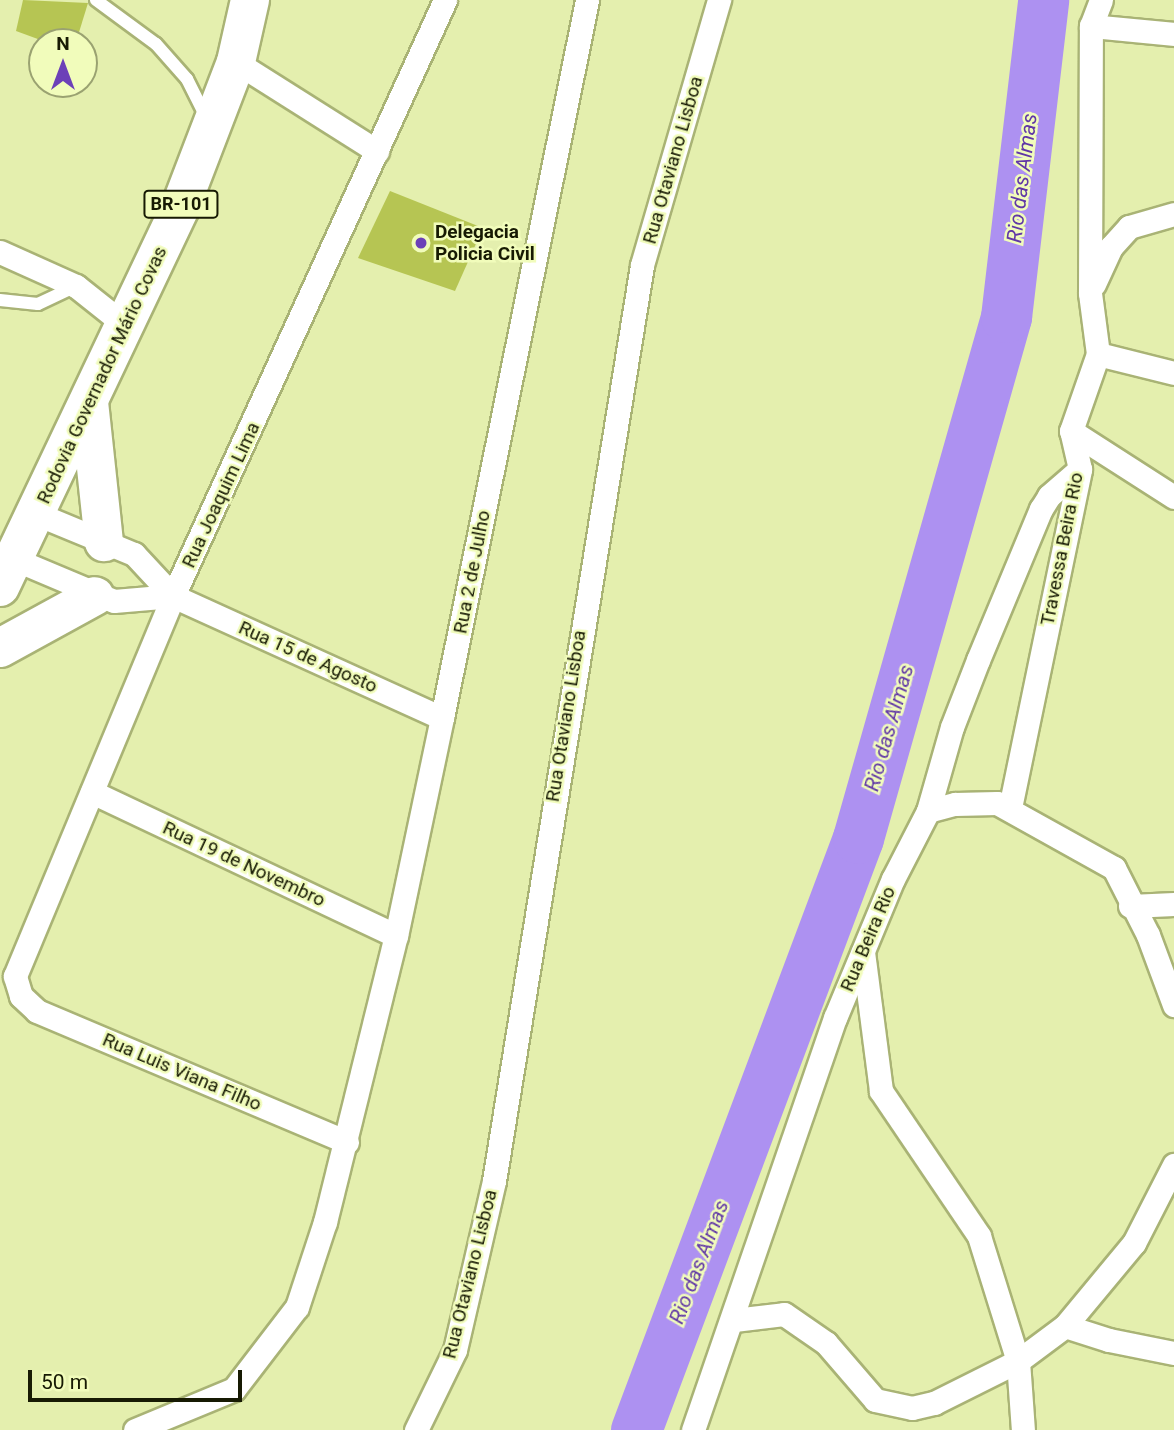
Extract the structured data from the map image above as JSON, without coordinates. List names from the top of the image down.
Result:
{
  "streets": {
    "highway": ["BR-101", "Rodovia Governador Mário Covas"],
    "street": [
      "Rua Otaviano Lisboa",
      "Rua Joaquim Lima",
      "Travessa Beira Rio",
      "Rua 2 de Julho",
      "Rua 15 de Agosto",
      "Rua 19 de Novembro",
      "Rua Beira Rio",
      "Rua Luis Viana Filho"
    ]
  },
  "crossings": [
    ["Rua Joaquim Lima", "Rua 15 de Agosto"],
    ["Rua Joaquim Lima", "Rua 19 de Novembro"],
    ["Rua Joaquim Lima", "Rua Luis Viana Filho"],
    ["Travessa Beira Rio", "Rua Beira Rio"],
    ["Rua 2 de Julho", "Rua 15 de Agosto"],
    ["Rua 2 de Julho", "Rua 19 de Novembro"],
    ["Rua 2 de Julho", "Rua Luis Viana Filho"]
  ],
  "water": ["Rio das Almas"],
  "places": ["Delegacia Policia Civil"],
  "scale_bar": "50 m",
  "north": "top"
}
